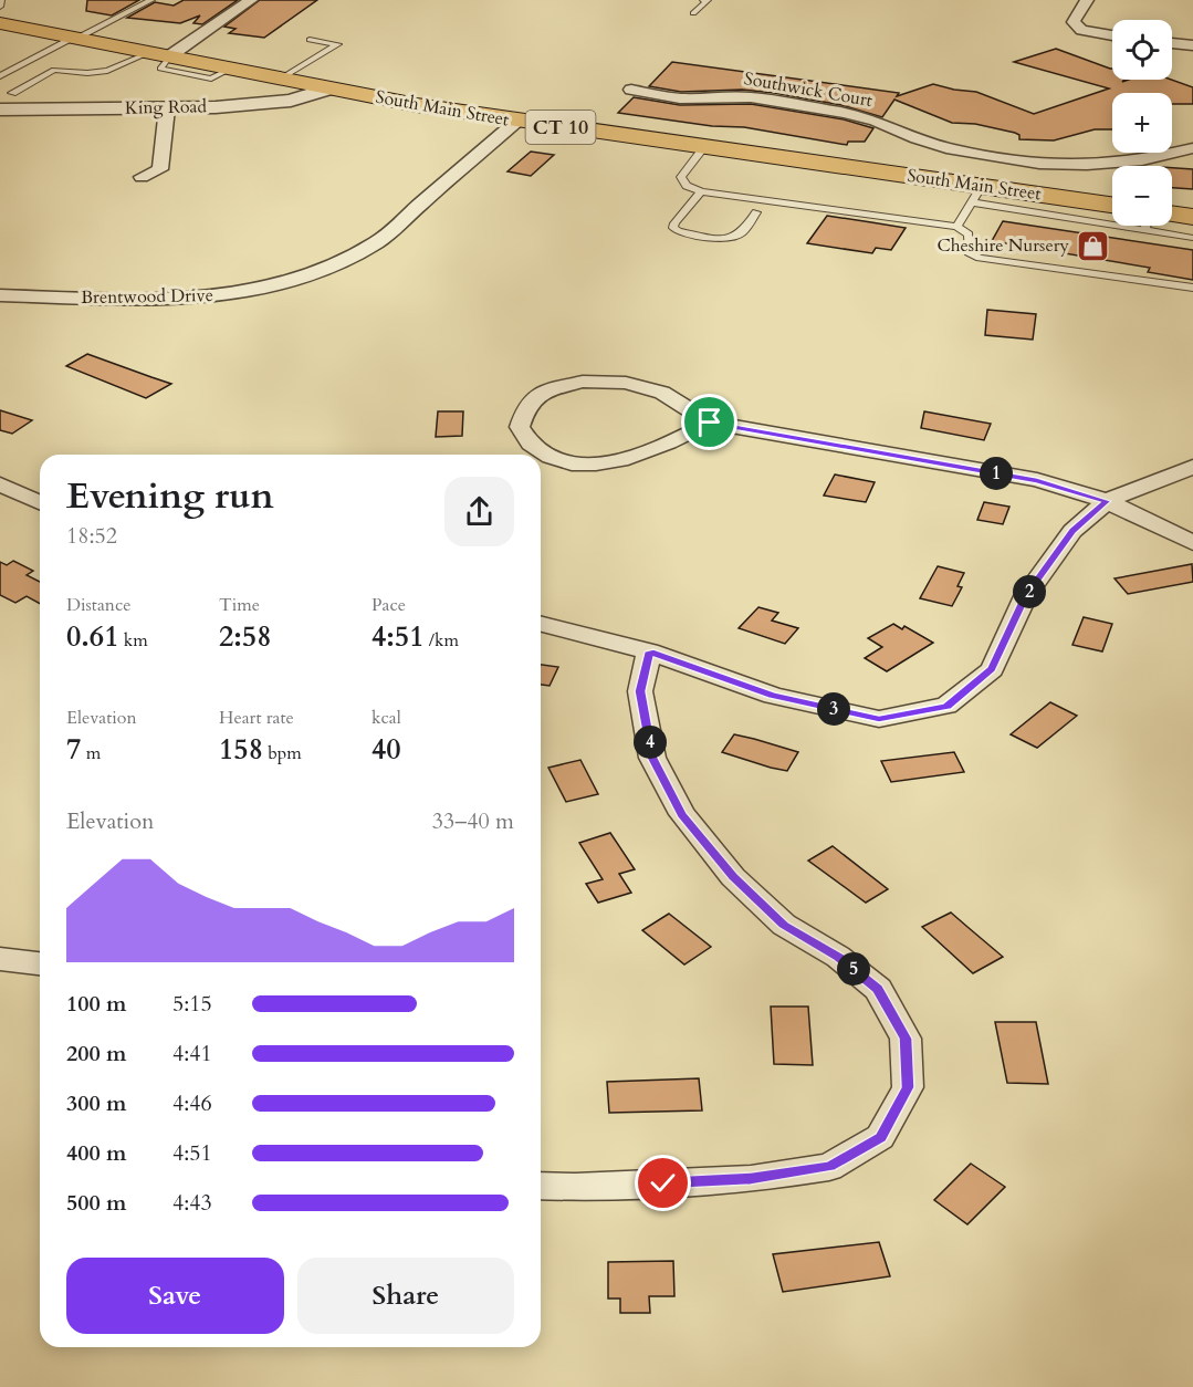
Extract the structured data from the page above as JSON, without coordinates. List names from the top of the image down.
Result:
{
  "streets": {
    "highway": ["South Main Street", "CT 10"],
    "street": ["Southwick Court", "King Road", "Brentwood Drive"]
  },
  "crossings": [
    ["King Road", "South Main Street"],
    ["South Main Street", "Brentwood Drive"]
  ],
  "places": {
    "shop": ["Cheshire Nursery"]
  },
  "page": {
    "map_buttons": ["+", "−"],
    "heading": ["Evening run", "18:52"],
    "pins": [
      "1",
      "2",
      "3",
      "4",
      "5"
    ],
    "stats": [
      ["Distance", "0.61 km"],
      ["Time", "2:58"],
      ["Pace", "4:51 /km"],
      ["Elevation", "7 m"],
      ["Heart rate", "158 bpm"],
      ["kcal", "40"]
    ],
    "chart": ["Elevation", "33–40 m"],
    "list": [
      {
        "name": "100 m",
        "note": "5:15"
      },
      {
        "name": "200 m",
        "note": "4:41"
      },
      {
        "name": "300 m",
        "note": "4:46"
      },
      {
        "name": "400 m",
        "note": "4:51"
      },
      {
        "name": "500 m",
        "note": "4:43"
      }
    ],
    "buttons": ["Save", "Share"]
  }
}
